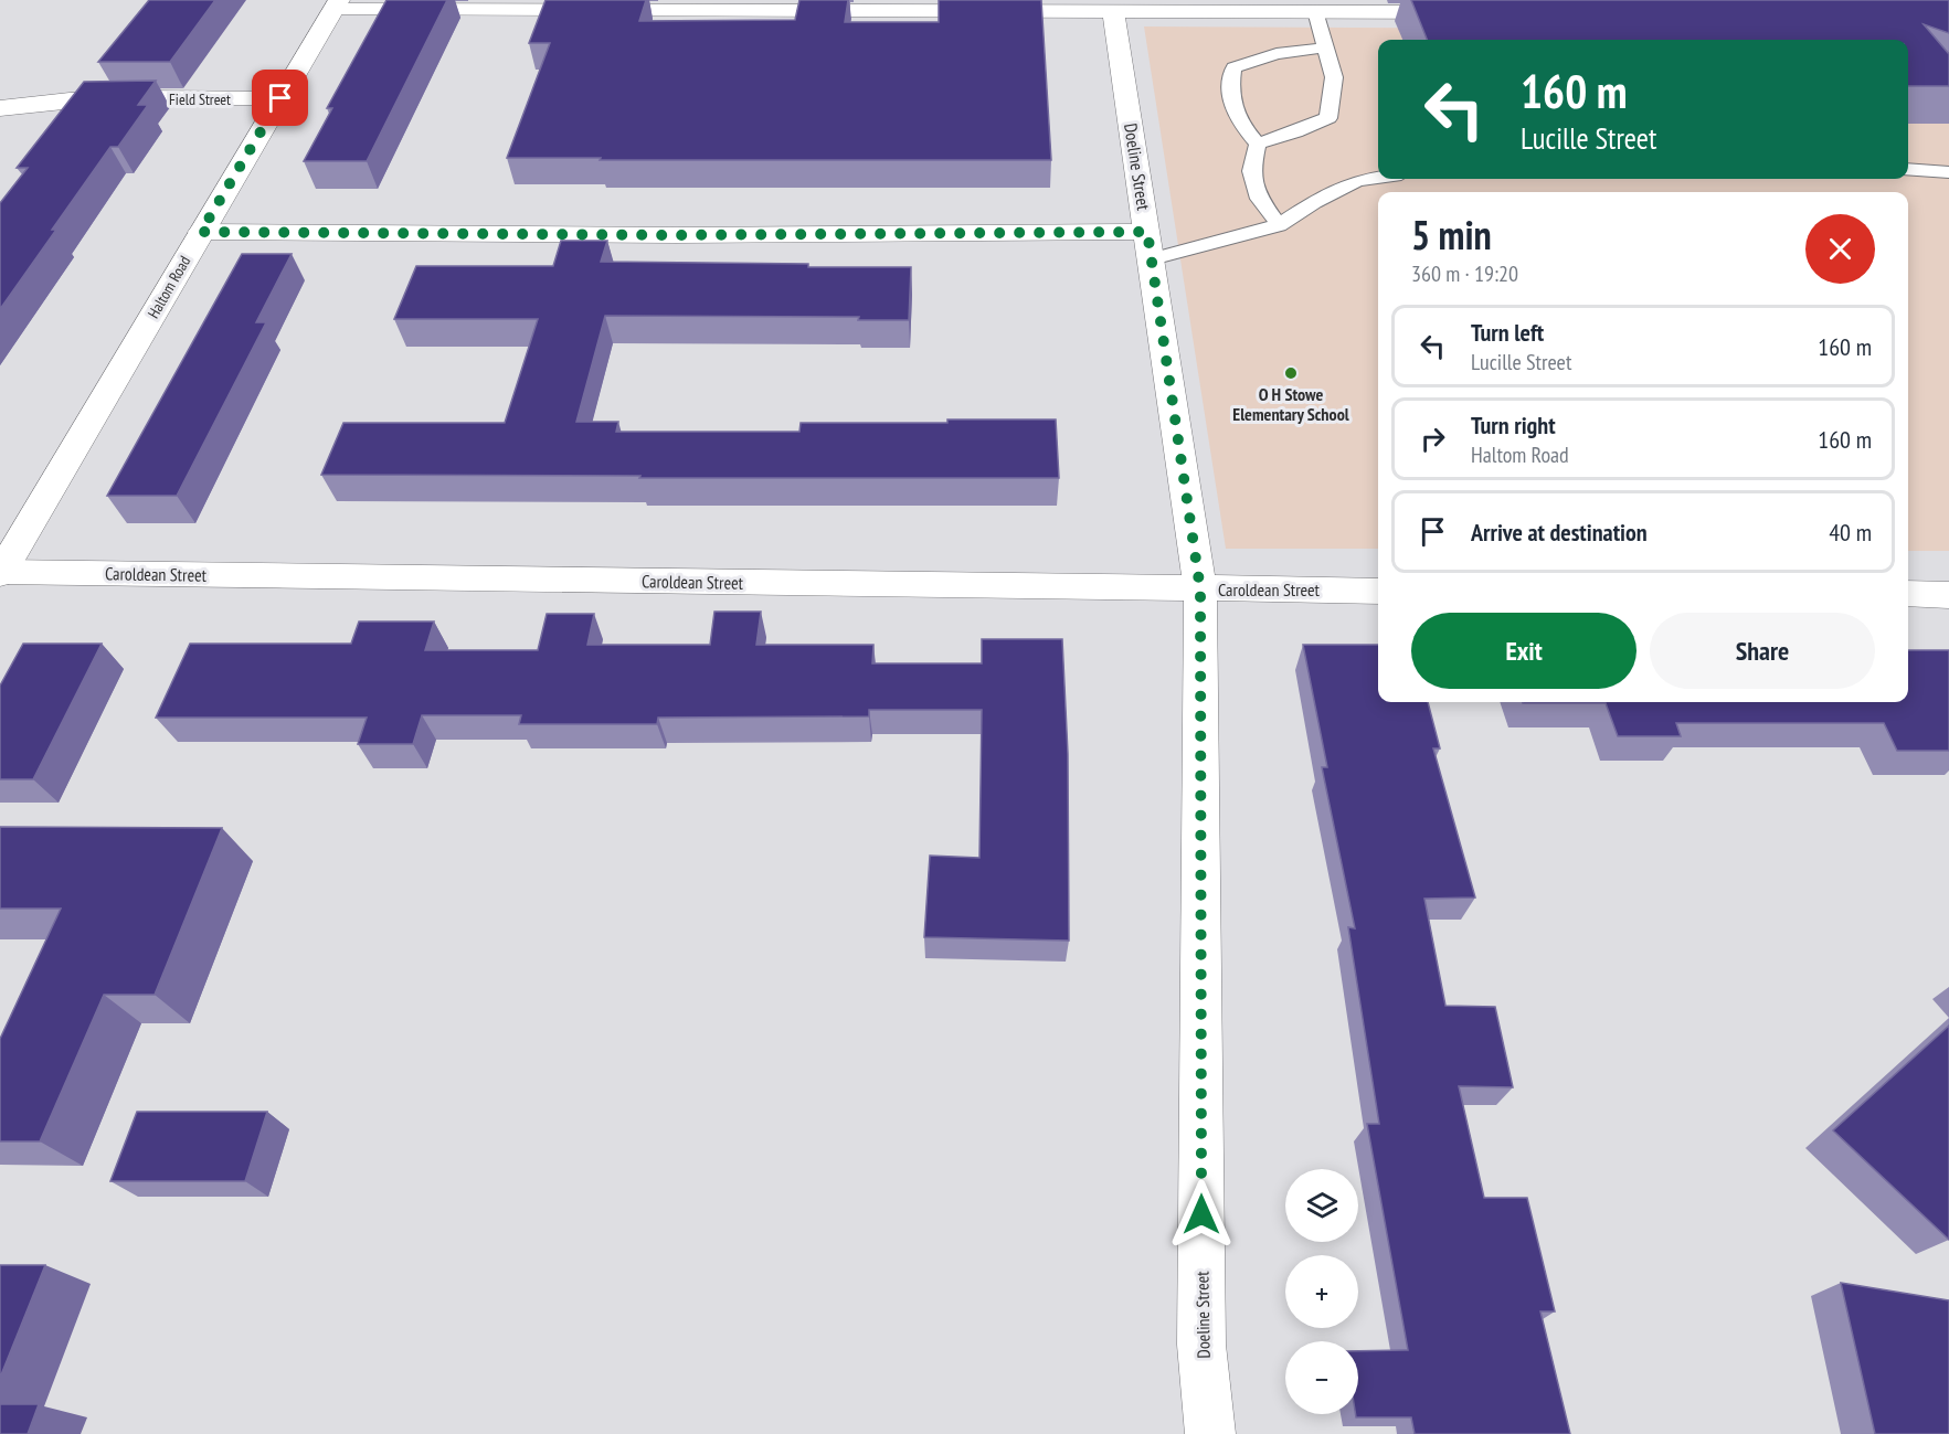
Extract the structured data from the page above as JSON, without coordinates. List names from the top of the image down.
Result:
{
  "streets": {
    "street": [
      "Field Street",
      "Doeline Street",
      "Haltom Road",
      "Caroldean Street"
    ]
  },
  "crossings": [
    ["Field Street", "Haltom Road"],
    ["Doeline Street", "Caroldean Street"],
    ["Haltom Road", "Caroldean Street"]
  ],
  "places": ["O H Stowe Elementary School"],
  "page": {
    "turn": ["160 m", "Lucille Street"],
    "heading": ["5 min", "360 m · 19:20"],
    "list": [
      {
        "name": "Turn left",
        "note": "Lucille Street",
        "value": "160 m"
      },
      {
        "name": "Turn right",
        "note": "Haltom Road",
        "value": "160 m"
      },
      {
        "name": "Arrive at destination",
        "value": "40 m"
      }
    ],
    "buttons": ["Exit", "Share"],
    "map_buttons": ["+", "−"]
  }
}
